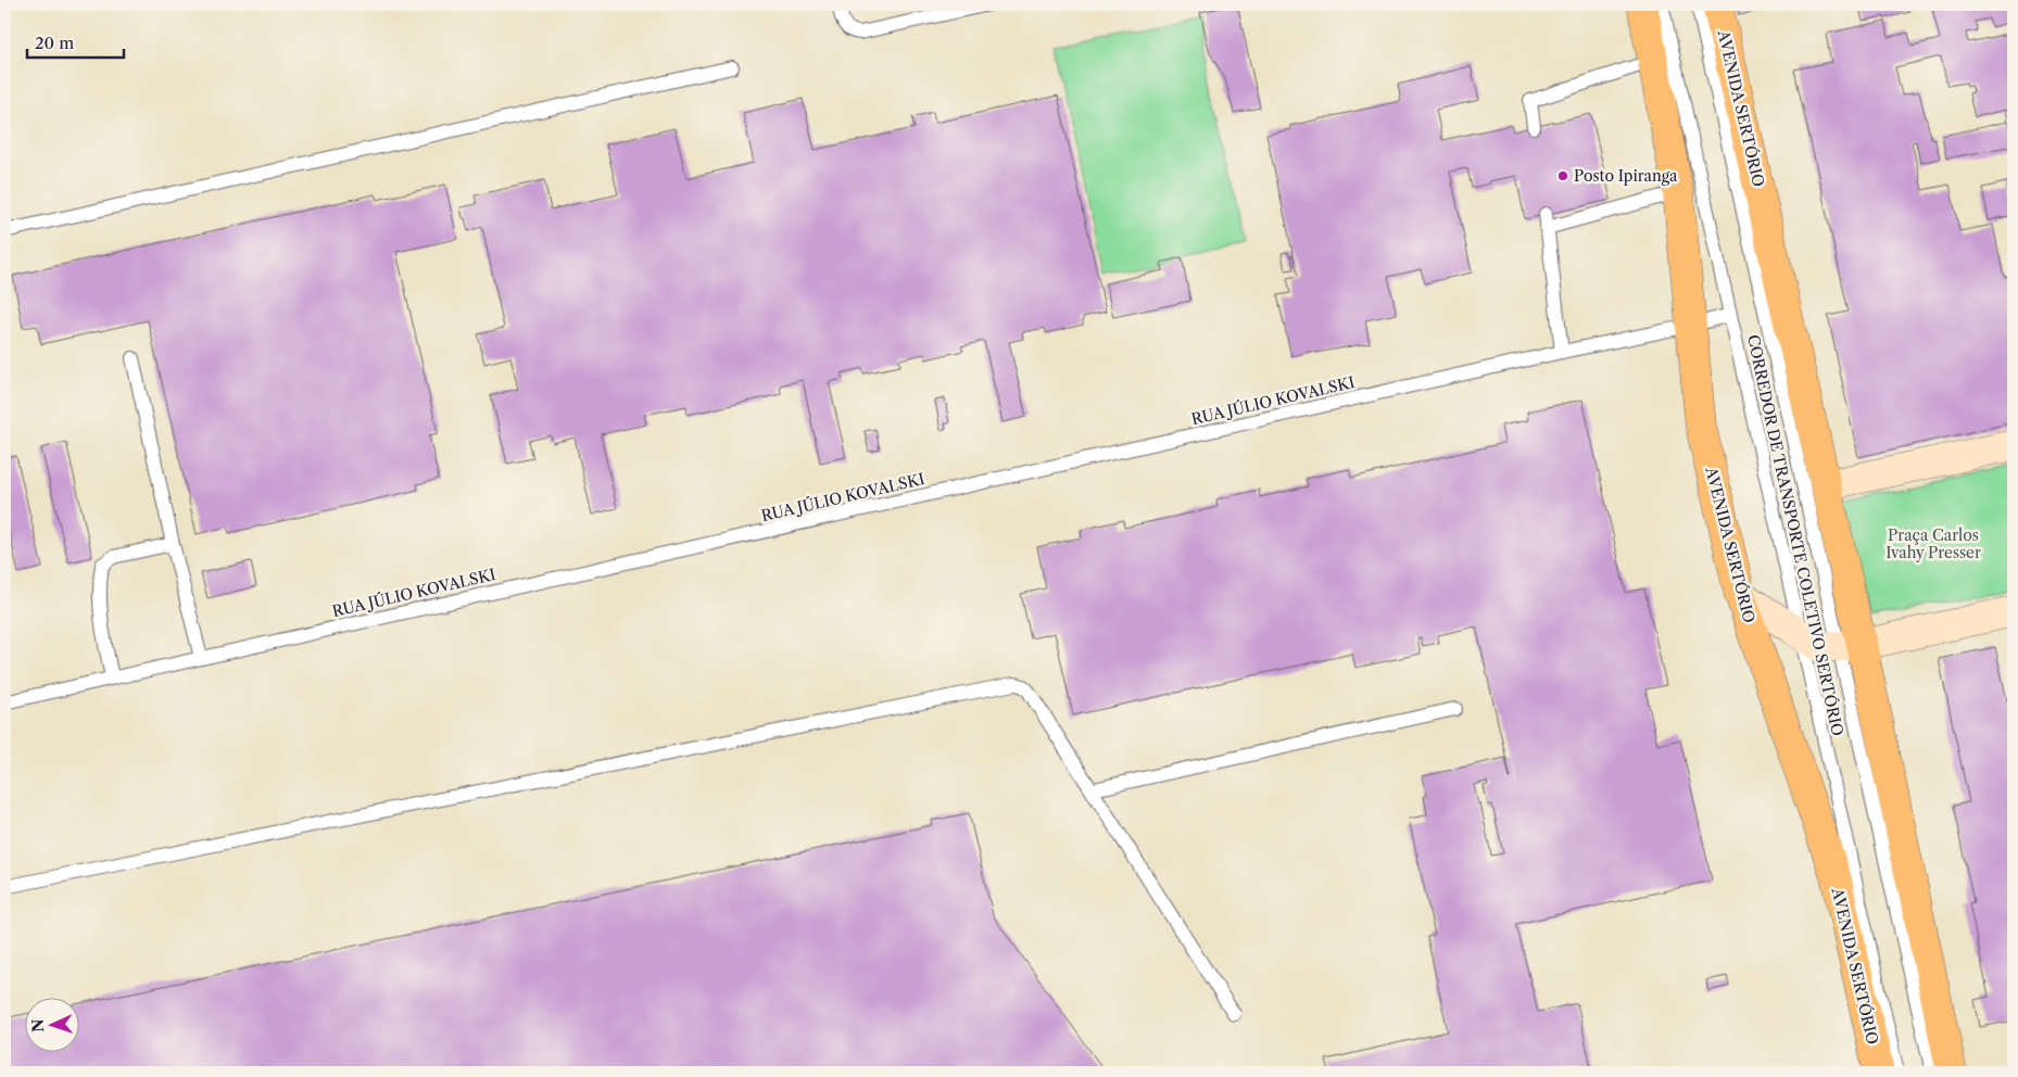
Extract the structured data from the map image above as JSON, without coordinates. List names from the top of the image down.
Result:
{
  "streets": {
    "main road": ["AVENIDA SERTÓRIO"],
    "lane": ["RUA JÚLIO KOVALSKI", "CORREDOR DE TRANSPORTE COLETIVO SERTÓRIO"]
  },
  "crossings": [
    ["AVENIDA SERTÓRIO", "RUA JÚLIO KOVALSKI"],
    ["AVENIDA SERTÓRIO", "CORREDOR DE TRANSPORTE COLETIVO SERTÓRIO"],
    ["RUA JÚLIO KOVALSKI", "CORREDOR DE TRANSPORTE COLETIVO SERTÓRIO"]
  ],
  "parks": ["Praça Carlos Ivahy Presser"],
  "places": ["Posto Ipiranga"],
  "scale_bar": "20 m",
  "north": "left"
}
